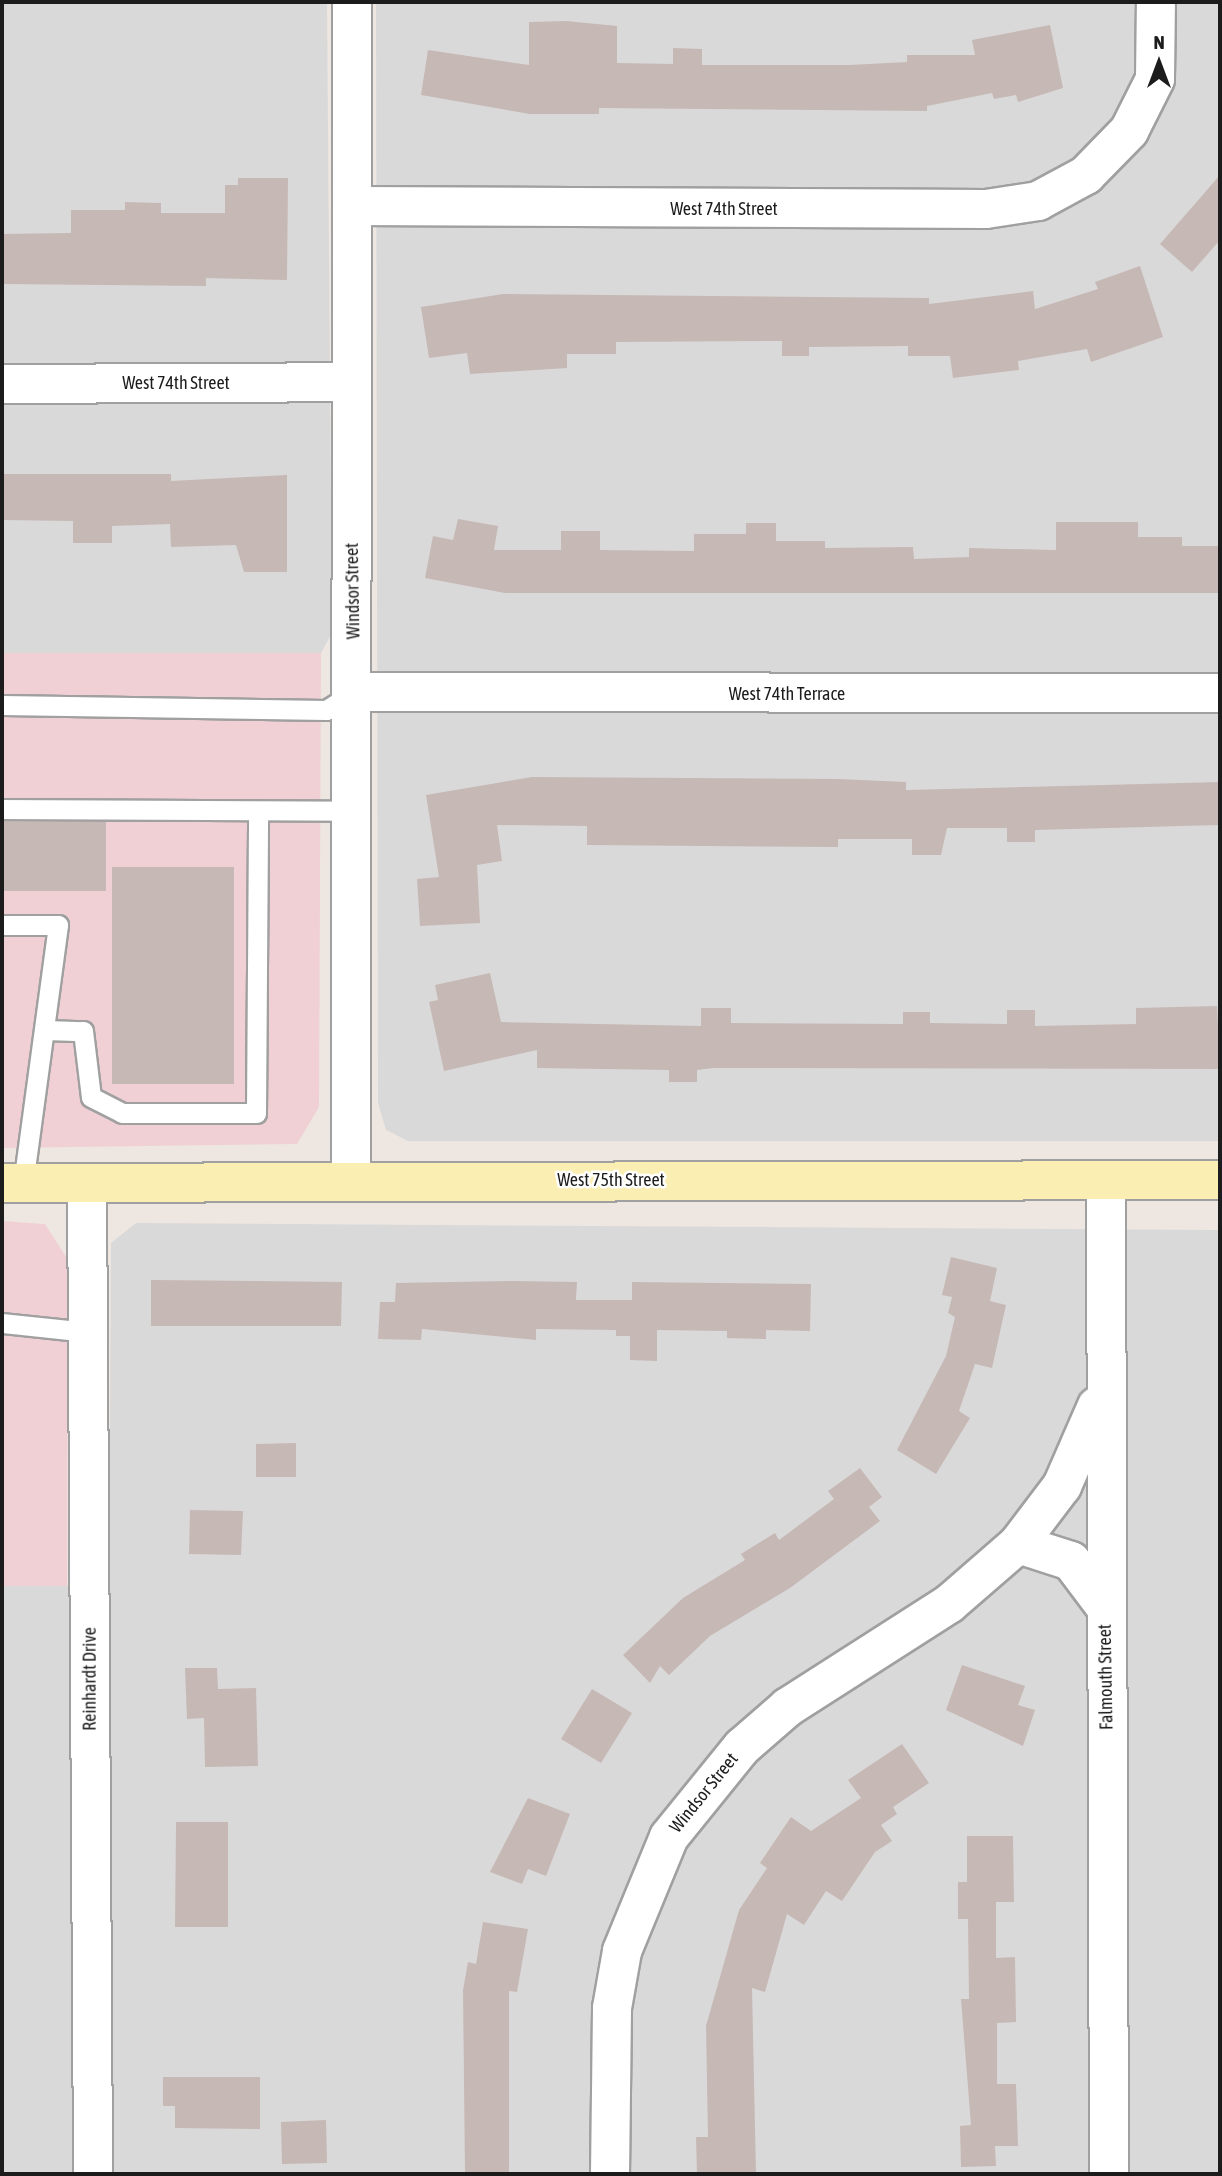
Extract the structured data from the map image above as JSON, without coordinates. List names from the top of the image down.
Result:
{
  "streets": {
    "main road": ["West 75th Street"],
    "street": [
      "West 74th Street",
      "Windsor Street",
      "West 74th Terrace",
      "Falmouth Street",
      "Reinhardt Drive"
    ]
  },
  "crossings": [
    ["West 74th Street", "Windsor Street"],
    ["Windsor Street", "West 74th Terrace"],
    ["Windsor Street", "West 75th Street"],
    ["Windsor Street", "Falmouth Street"],
    ["West 75th Street", "Falmouth Street"],
    ["West 75th Street", "Reinhardt Drive"]
  ],
  "north": "top"
}
